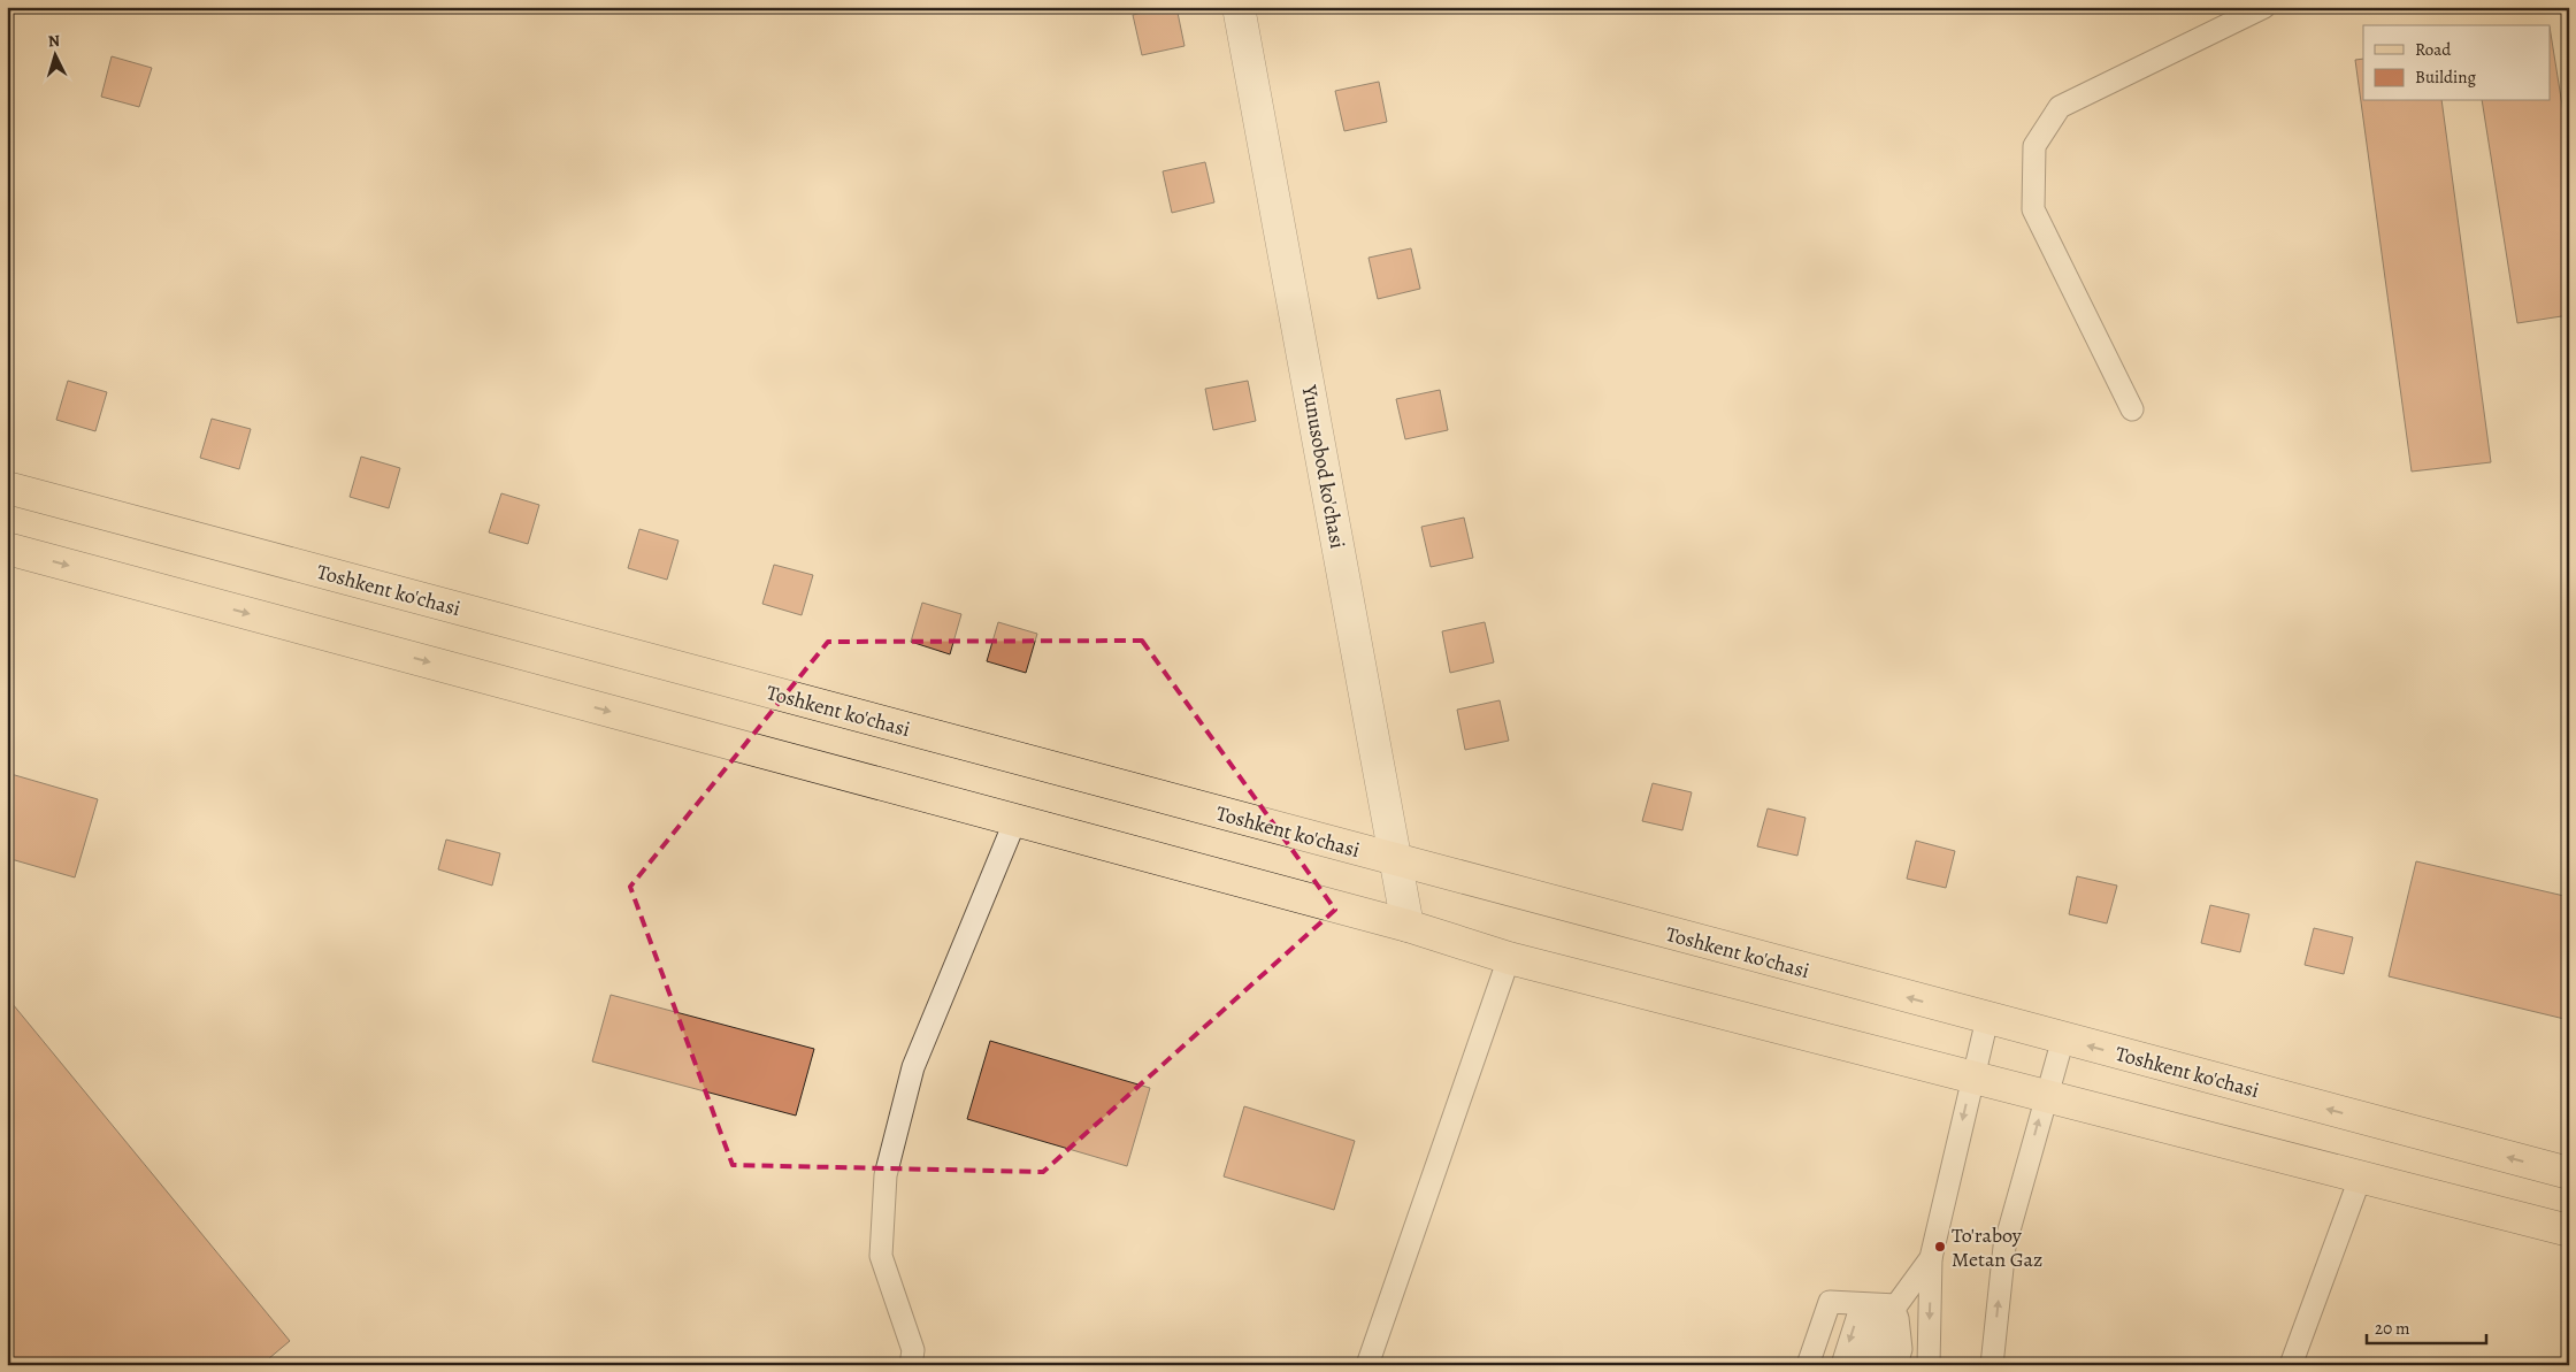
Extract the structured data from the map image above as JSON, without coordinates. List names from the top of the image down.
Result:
{
  "streets": {
    "main road": ["Toshkent ko'chasi"],
    "street": ["Yunusobod ko'chasi"]
  },
  "crossings": [
    ["Yunusobod ko'chasi", "Toshkent ko'chasi"]
  ],
  "places": ["To'raboy Metan Gaz"],
  "legend": ["Road", "Building"],
  "scale_bar": "20 m",
  "north": "top"
}
